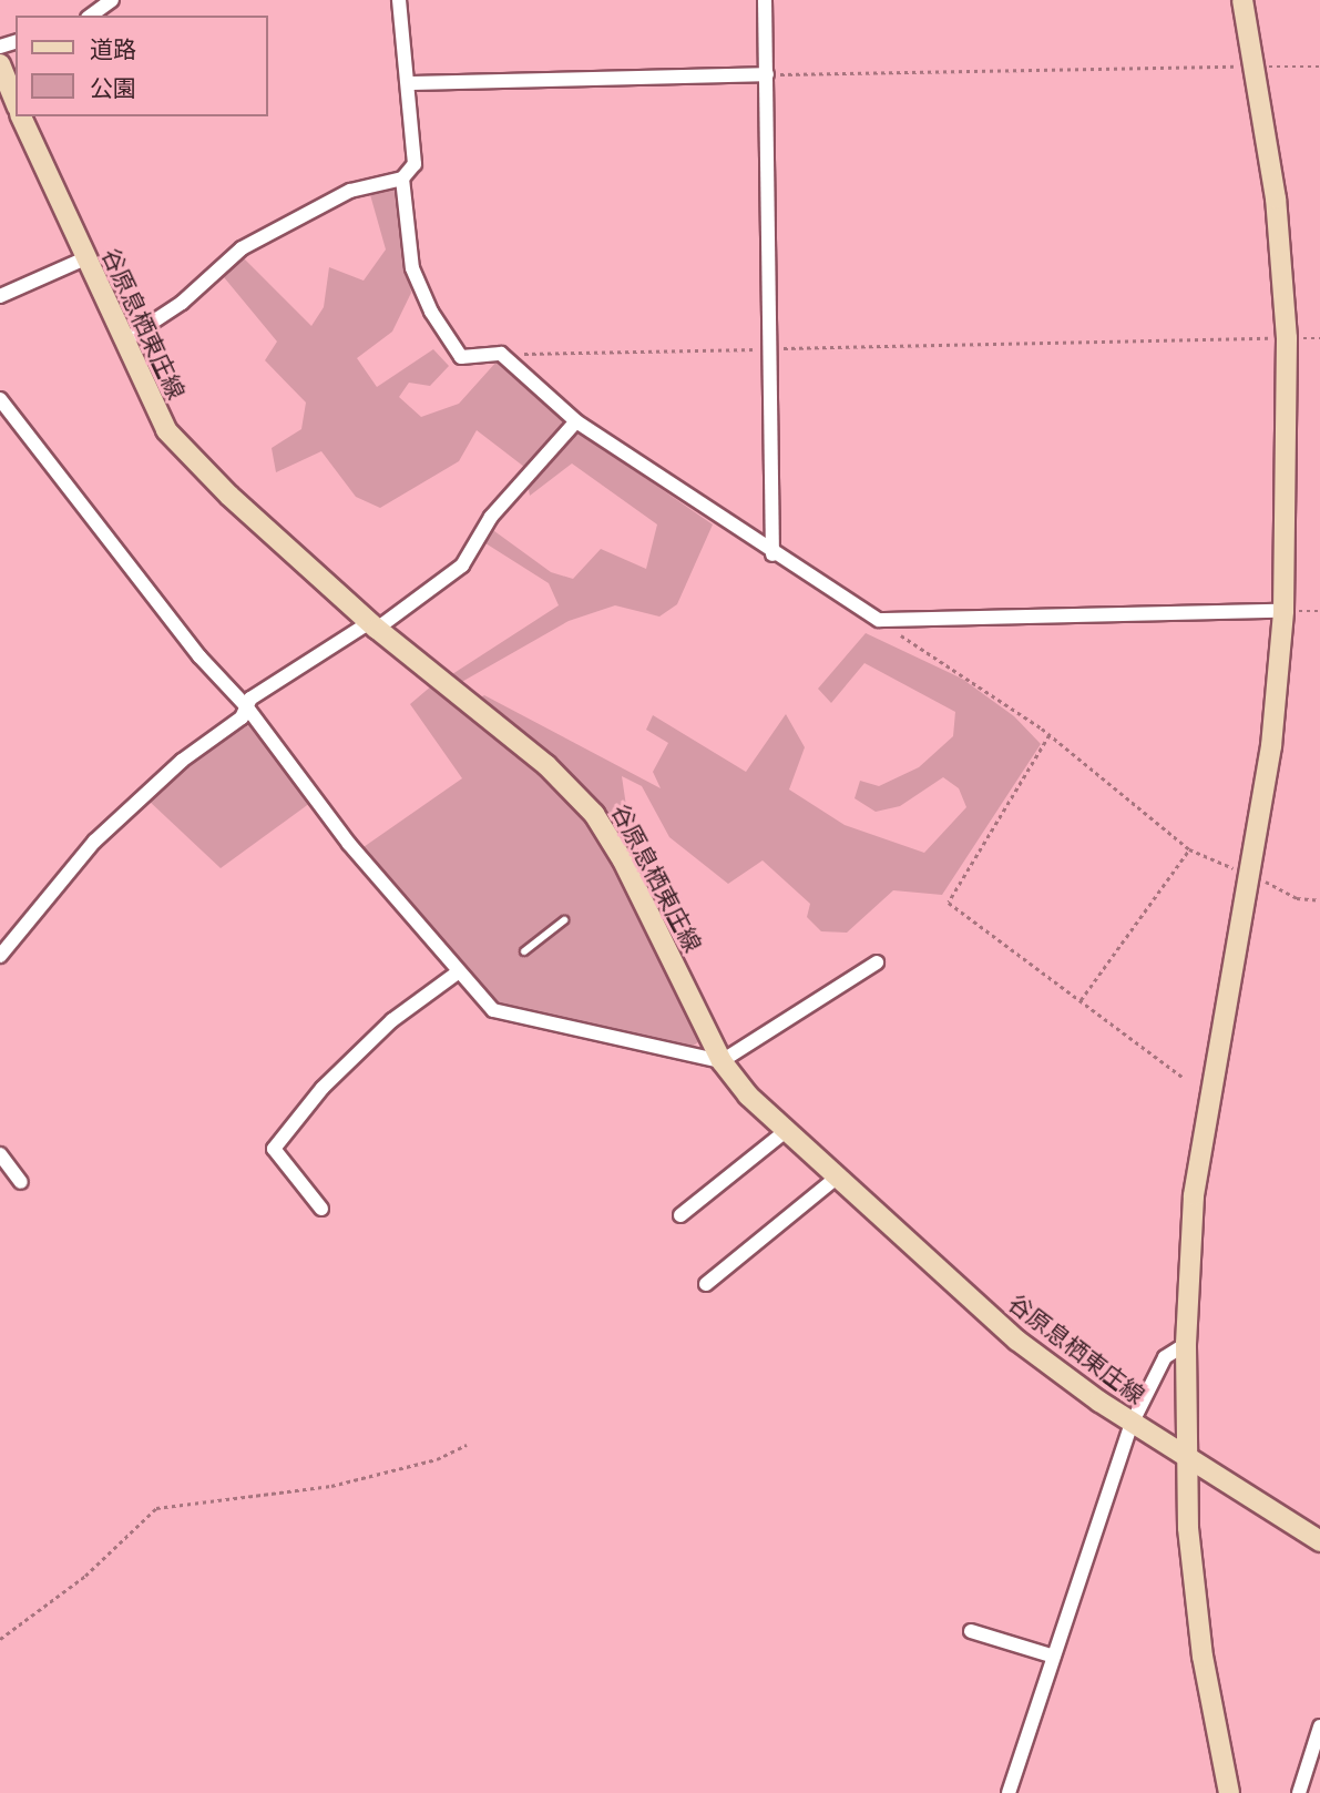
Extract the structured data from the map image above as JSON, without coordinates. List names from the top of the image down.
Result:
{
  "streets": {
    "main road": ["谷原息栖東庄線"]
  },
  "legend": ["道路", "公園"]
}
